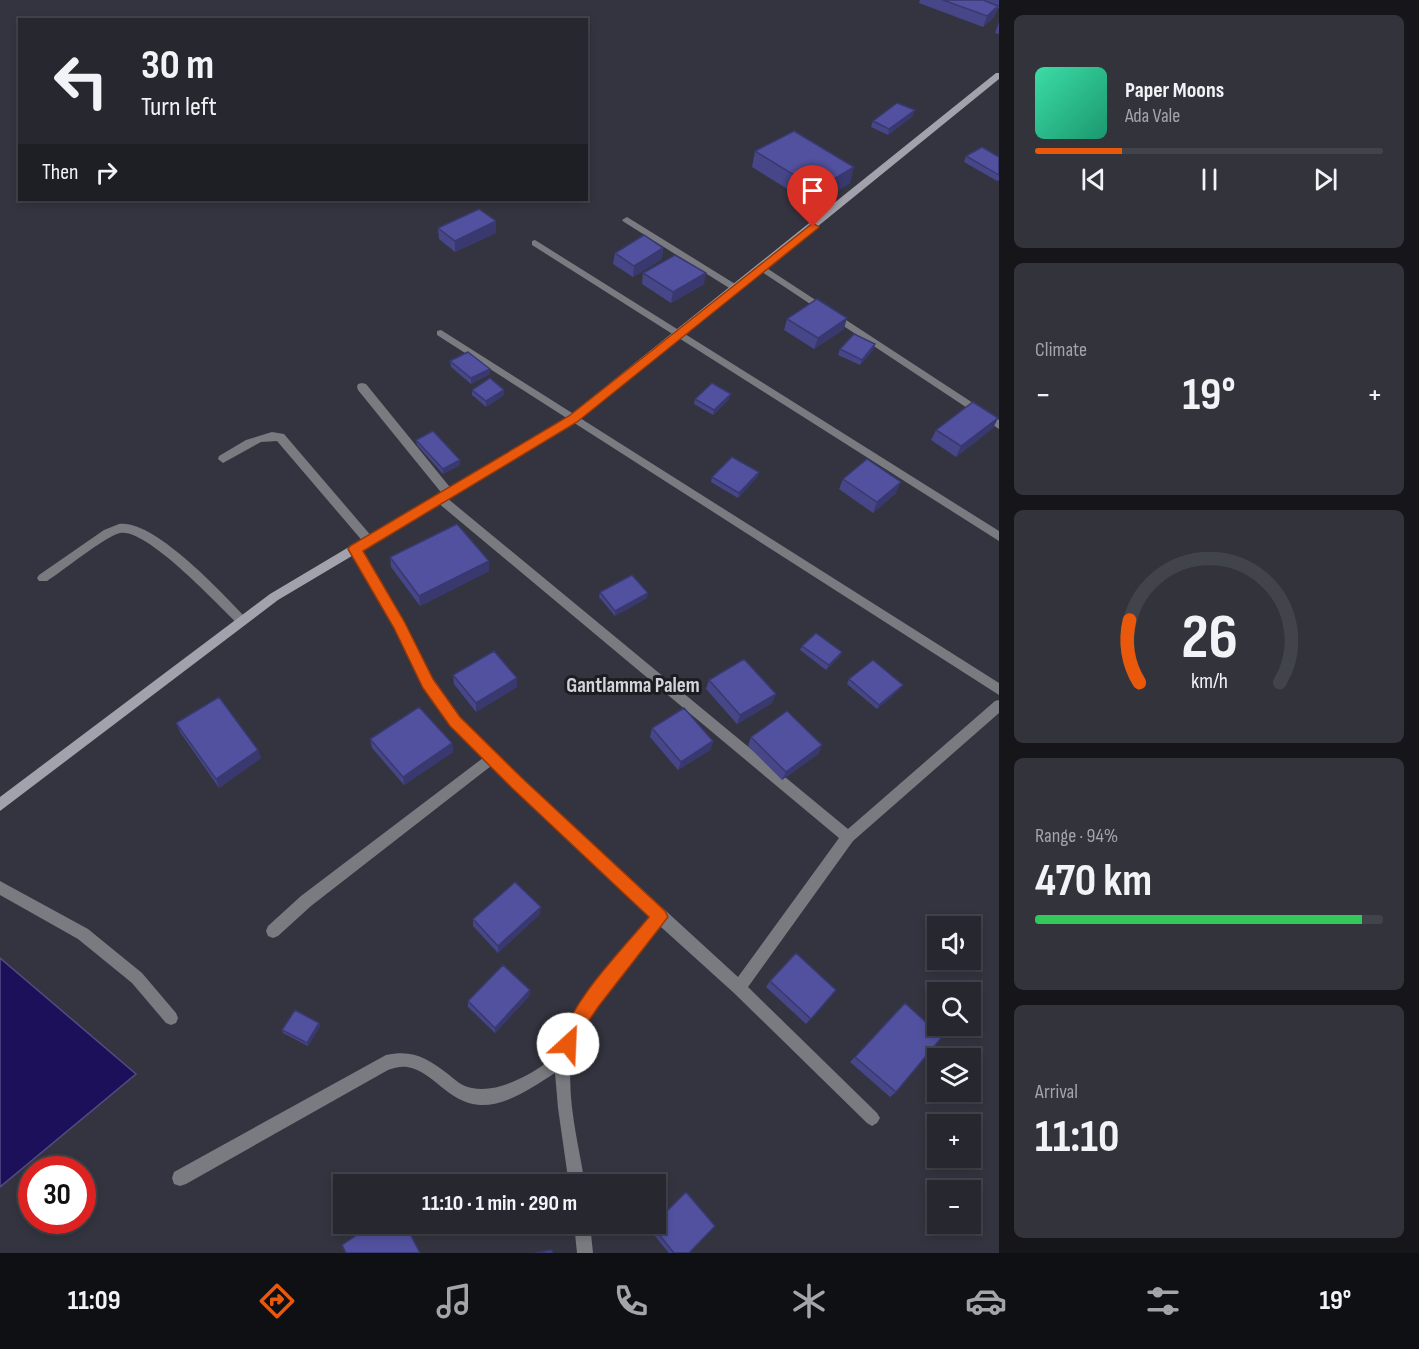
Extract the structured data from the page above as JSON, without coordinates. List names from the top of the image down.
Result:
{
  "districts": ["Gantlamma Palem"],
  "page": {
    "turn": ["30 m", "Turn left"],
    "song": ["Paper Moons", "Ada Vale"],
    "then": "Then",
    "tile": [
      "Climate",
      ["Range · 94%", "470 km"],
      ["Arrival", "11:10"]
    ],
    "heat": ["−", "19°", "+"],
    "map_buttons": ["+", "−"],
    "limit": "30",
    "trip": "11:10 · 1 min · 290 m",
    "tabs": ["11:09", "19°"],
    "gauge": ["26", "km/h"]
  }
}
